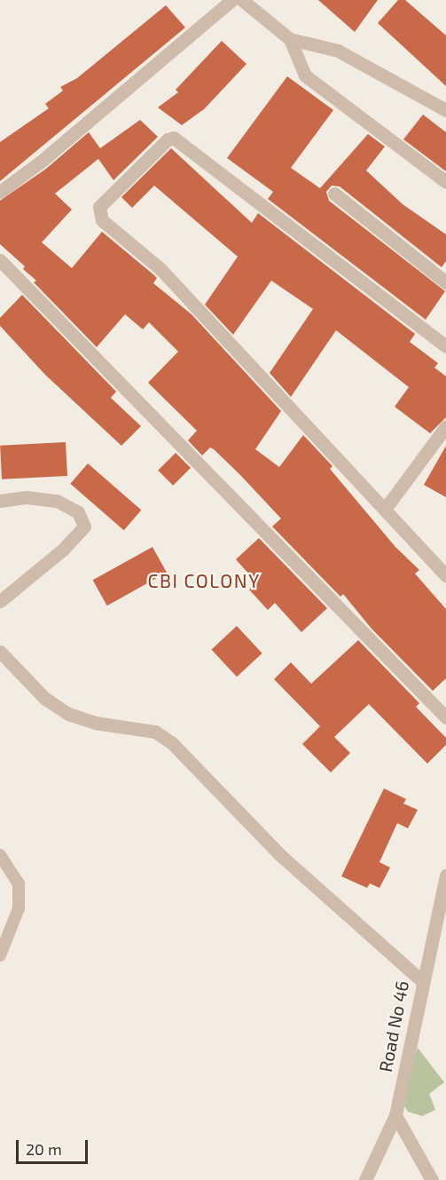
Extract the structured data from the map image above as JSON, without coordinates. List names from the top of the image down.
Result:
{
  "streets": {
    "street": ["Road No 46"]
  },
  "districts": ["CBI COLONY"],
  "scale_bar": "20 m"
}
